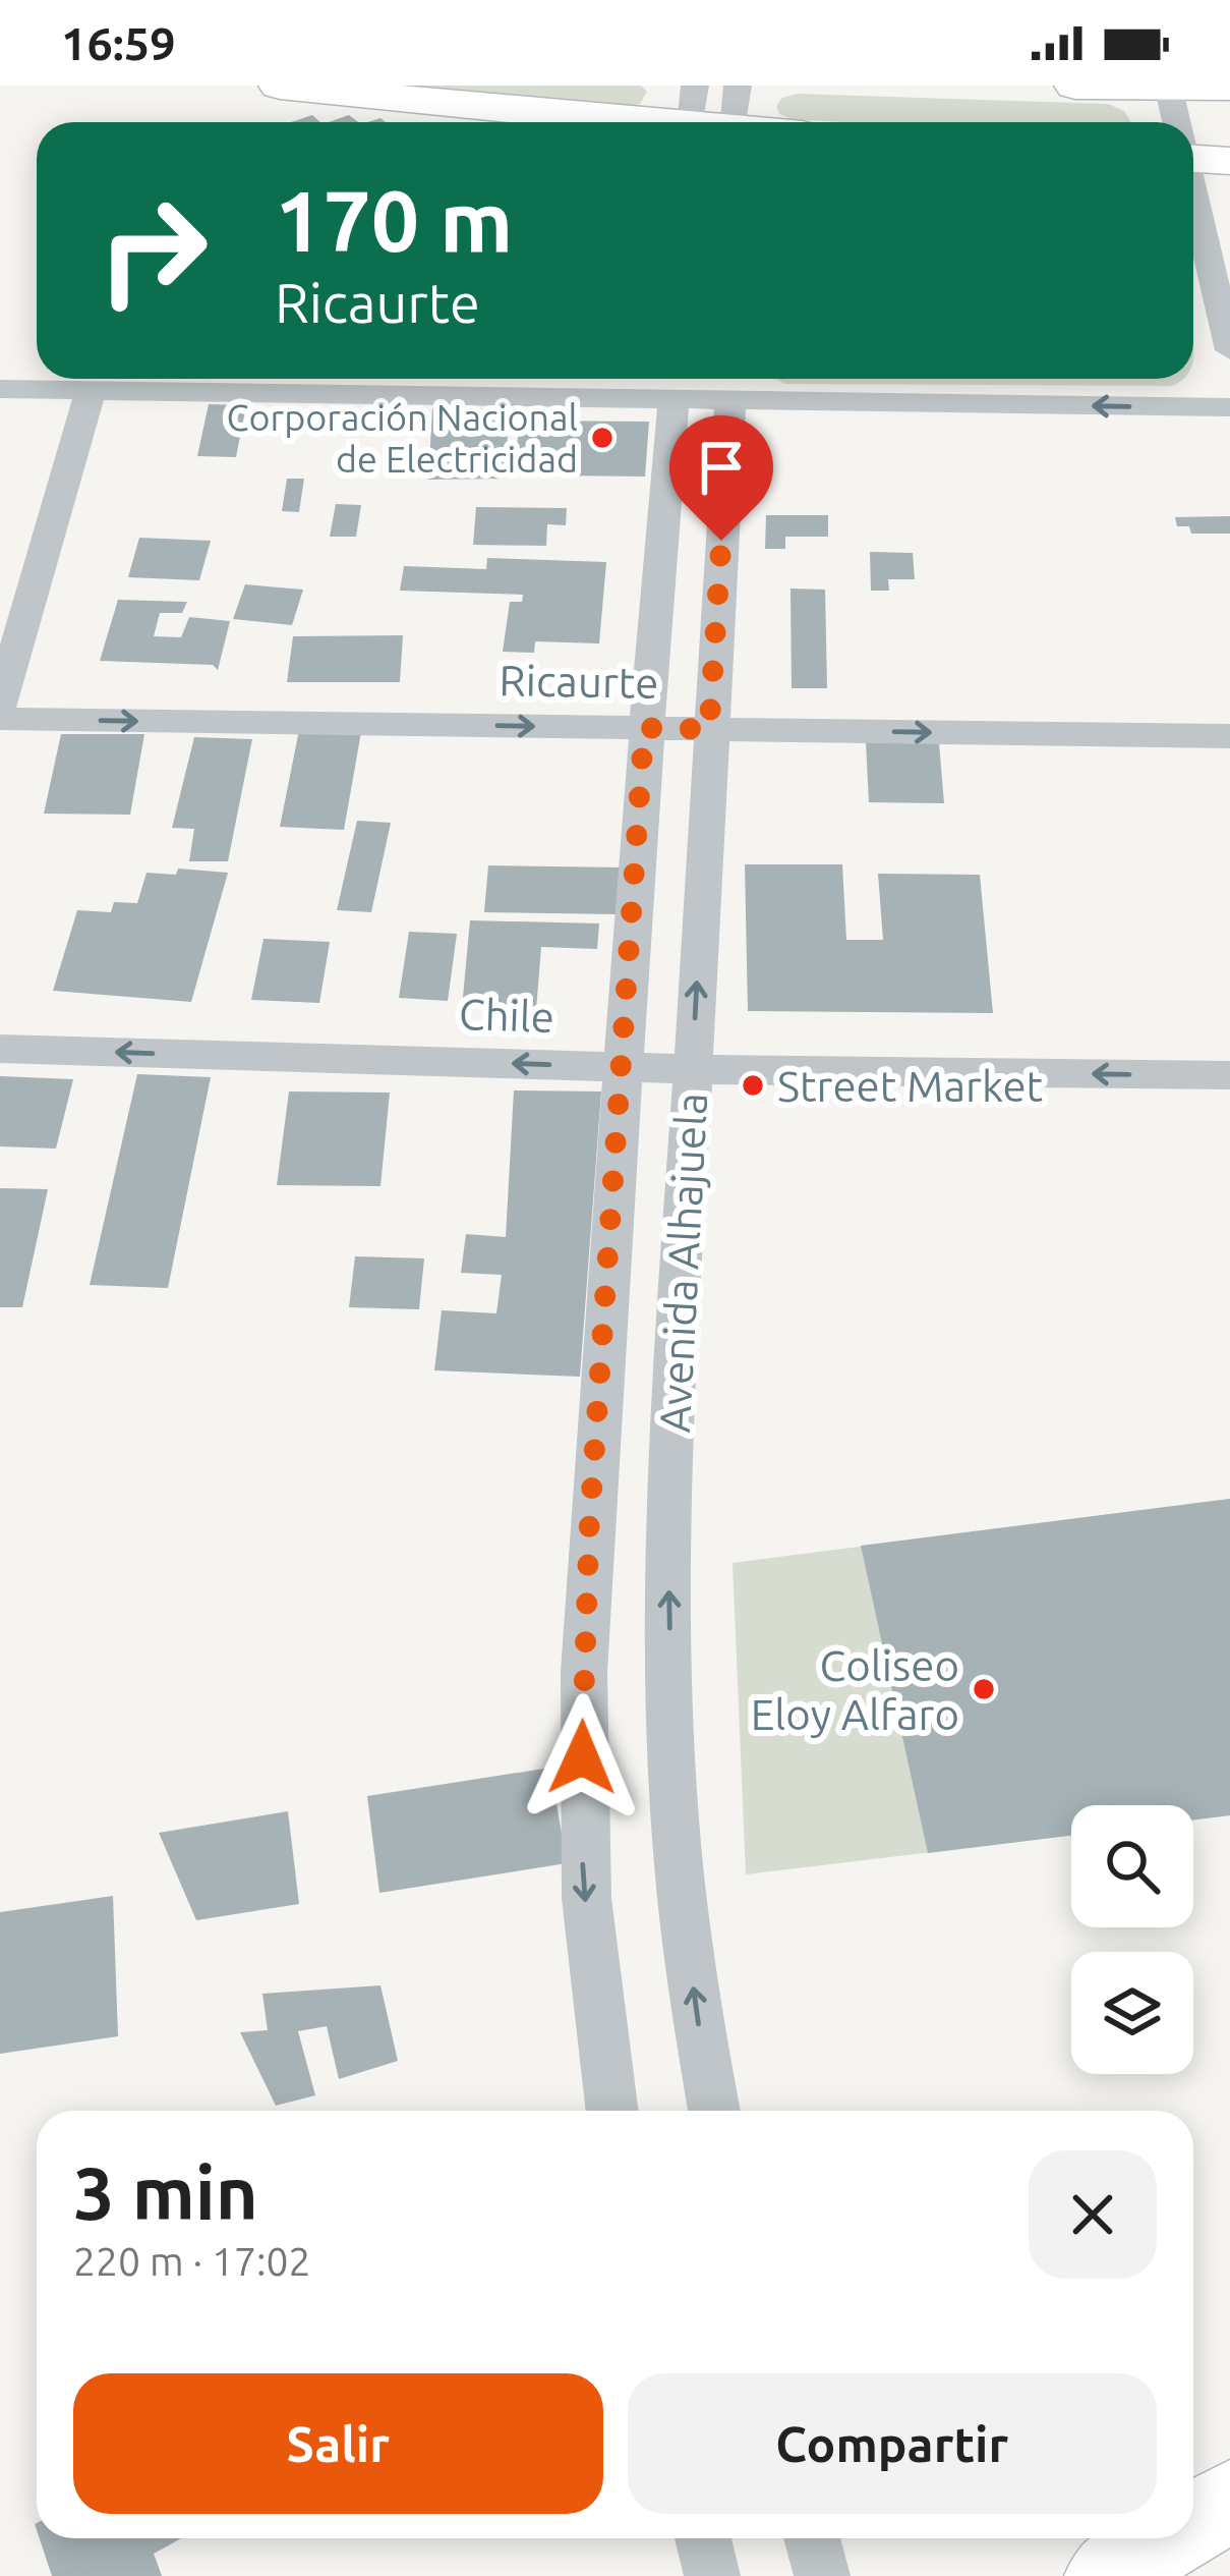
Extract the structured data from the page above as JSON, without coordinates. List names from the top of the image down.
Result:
{
  "streets": {
    "street": ["Ricaurte", "Chile", "Avenida Alhajuela"]
  },
  "crossings": [
    ["Ricaurte", "Avenida Alhajuela"],
    ["Chile", "Avenida Alhajuela"]
  ],
  "one_way": ["Chile"],
  "places": ["Corporación Nacional de Electricidad", "Street Market", "Coliseo Eloy Alfaro"],
  "page": {
    "status": "16:59",
    "turn": ["170 m", "Ricaurte"],
    "heading": ["3 min", "220 m · 17:02"],
    "buttons": ["Salir", "Compartir"]
  }
}
